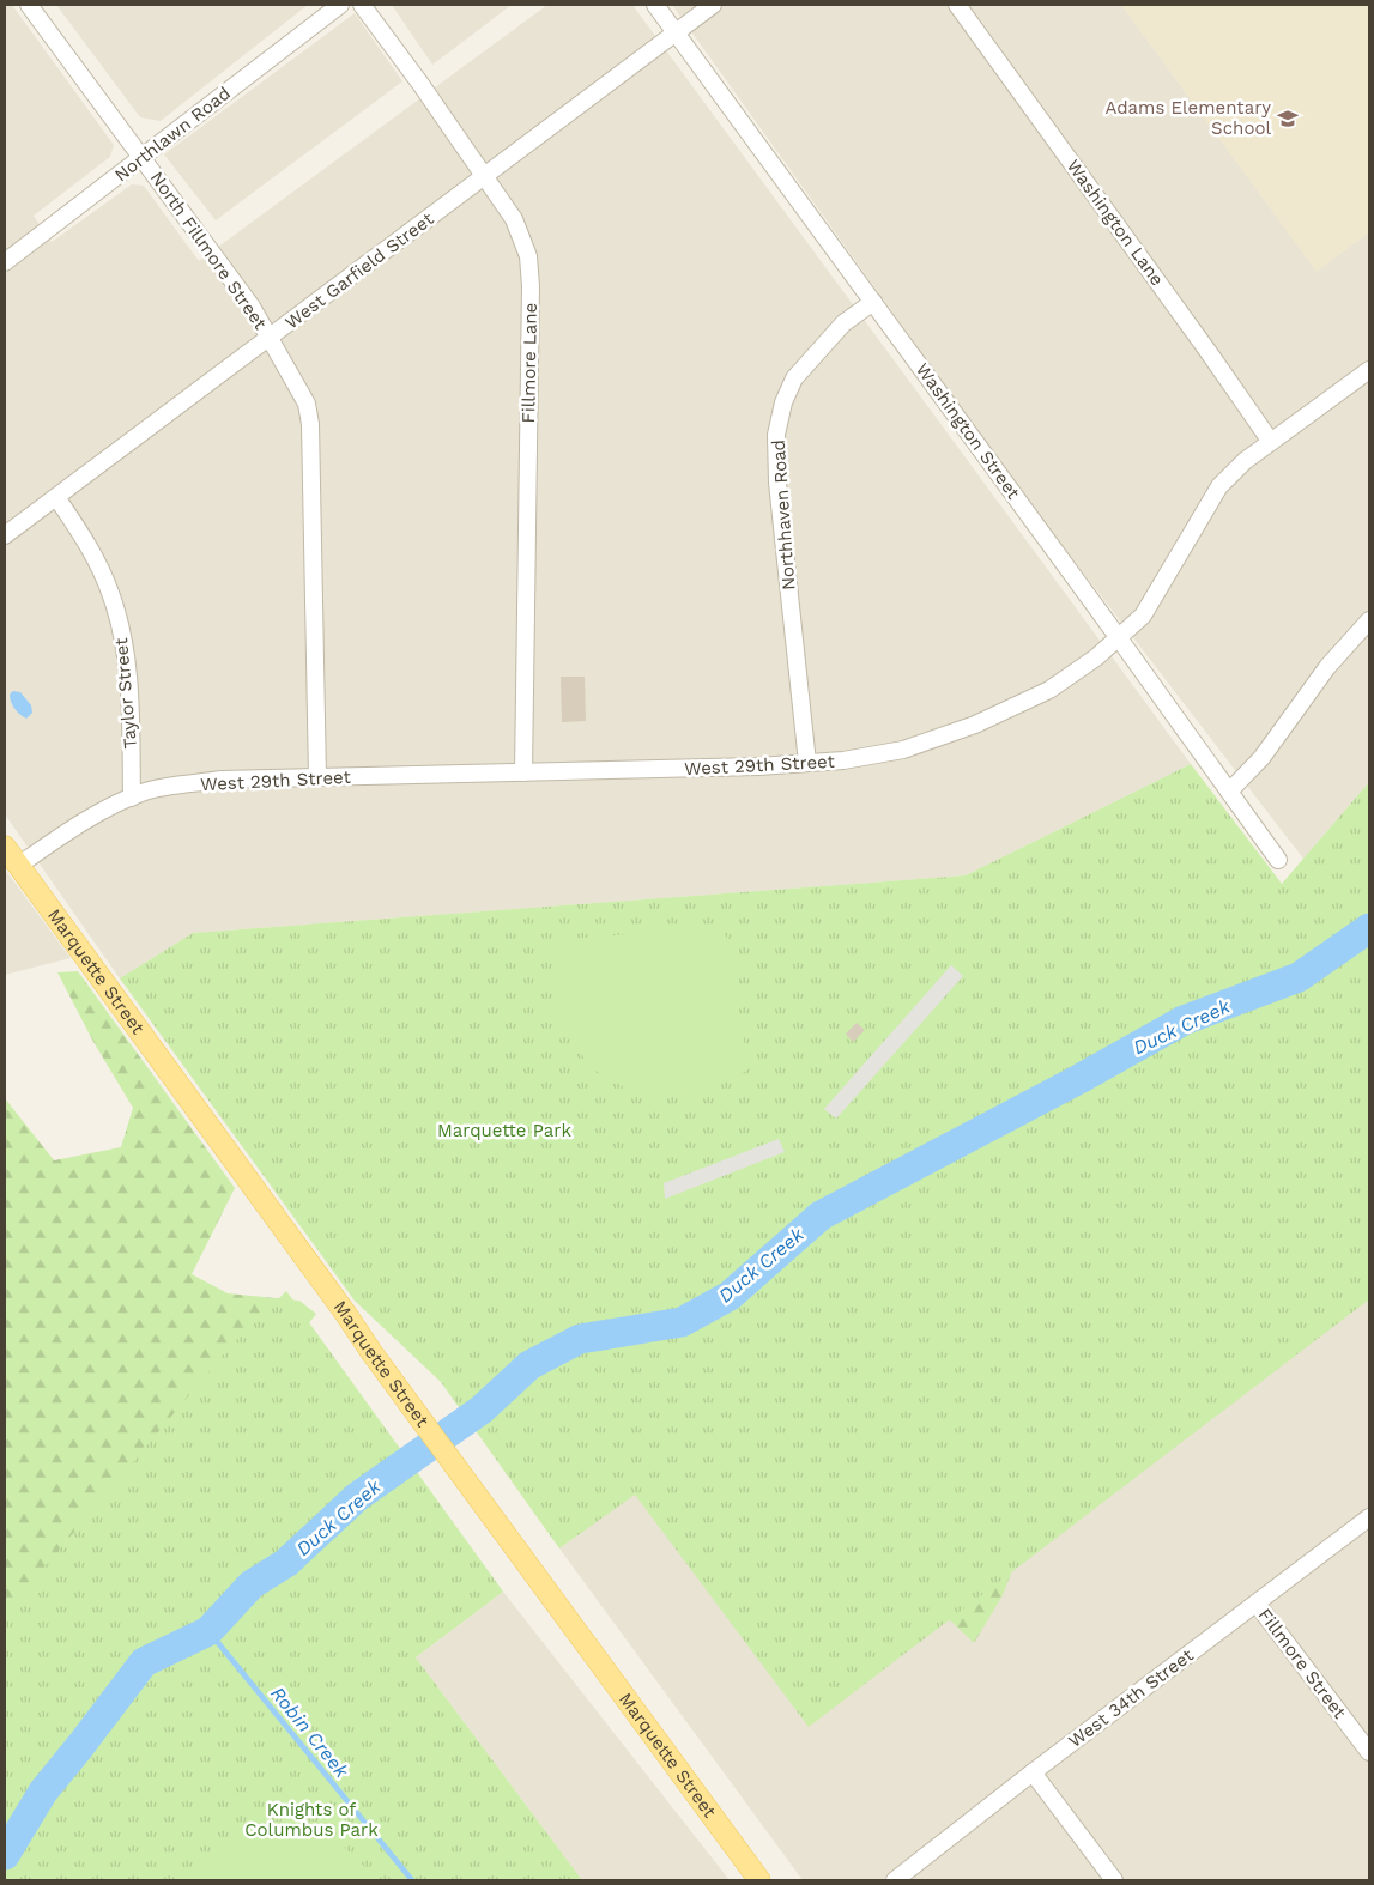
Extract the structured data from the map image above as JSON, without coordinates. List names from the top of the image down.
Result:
{
  "streets": {
    "main road": ["Marquette Street"],
    "street": [
      "Northlawn Road",
      "Washington Lane",
      "North Fillmore Street",
      "West Garfield Street",
      "Fillmore Lane",
      "Washington Street",
      "Northhaven Road",
      "Taylor Street",
      "West 29th Street",
      "Fillmore Street",
      "West 34th Street"
    ]
  },
  "crossings": [
    ["Northlawn Road", "North Fillmore Street"],
    ["Washington Lane", "West 29th Street"],
    ["North Fillmore Street", "West Garfield Street"],
    ["North Fillmore Street", "West 29th Street"],
    ["West Garfield Street", "Fillmore Lane"],
    ["West Garfield Street", "Washington Street"],
    ["West Garfield Street", "Taylor Street"],
    ["Fillmore Lane", "West 29th Street"],
    ["Washington Street", "Northhaven Road"],
    ["Washington Street", "West 29th Street"],
    ["Northhaven Road", "West 29th Street"],
    ["Taylor Street", "West 29th Street"],
    ["West 29th Street", "Marquette Street"],
    ["Fillmore Street", "West 34th Street"]
  ],
  "water": ["Duck Creek", "Robin Creek"],
  "parks": ["Marquette Park", "Knights of Columbus Park"],
  "places": {
    "school or university": ["Adams Elementary School"]
  }
}
